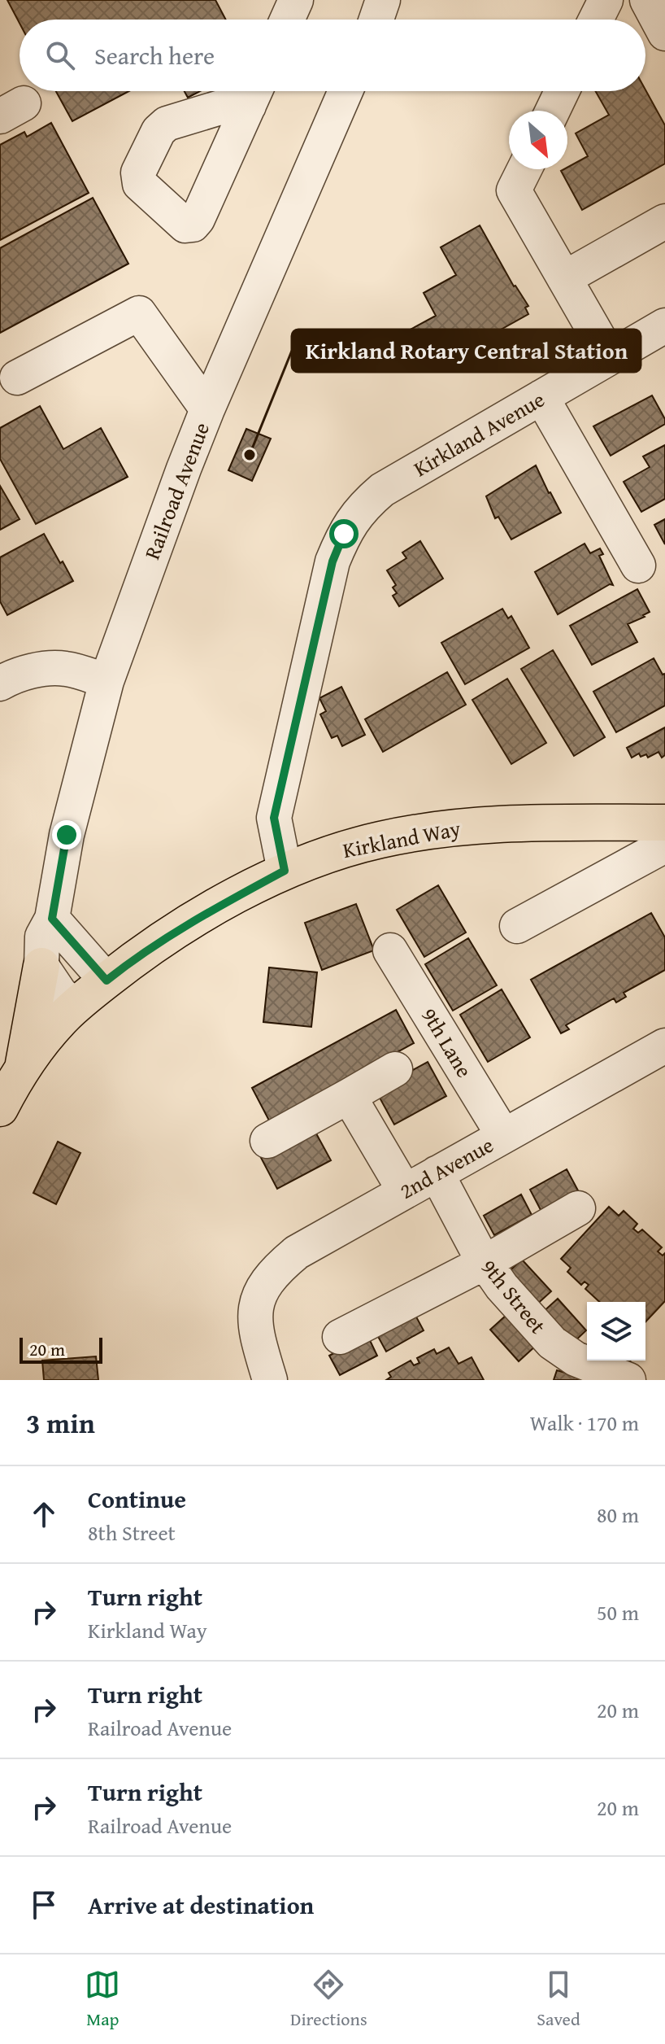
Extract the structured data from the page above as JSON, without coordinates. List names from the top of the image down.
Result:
{
  "streets": {
    "main road": ["Kirkland Way"],
    "street": [
      "Kirkland Avenue",
      "Railroad Avenue",
      "9th Lane",
      "2nd Avenue",
      "9th Street"
    ]
  },
  "crossings": [
    ["Kirkland Avenue", "Kirkland Way"],
    ["9th Lane", "2nd Avenue"],
    ["2nd Avenue", "9th Street"]
  ],
  "places": ["Kirkland Rotary Central Station"],
  "scale_bar": "20 m",
  "north": "bottom right",
  "page": {
    "search": "Search here",
    "scale": "20 m",
    "heading": ["3 min", "Walk · 170 m"],
    "list": [
      ["Continue", "8th Street", "80 m"],
      ["Turn right", "Kirkland Way", "50 m"],
      ["Turn right", "Railroad Avenue", "20 m"],
      ["Turn right", "Railroad Avenue", "20 m"],
      "Arrive at destination"
    ],
    "nav": ["Map", "Directions", "Saved"]
  }
}
